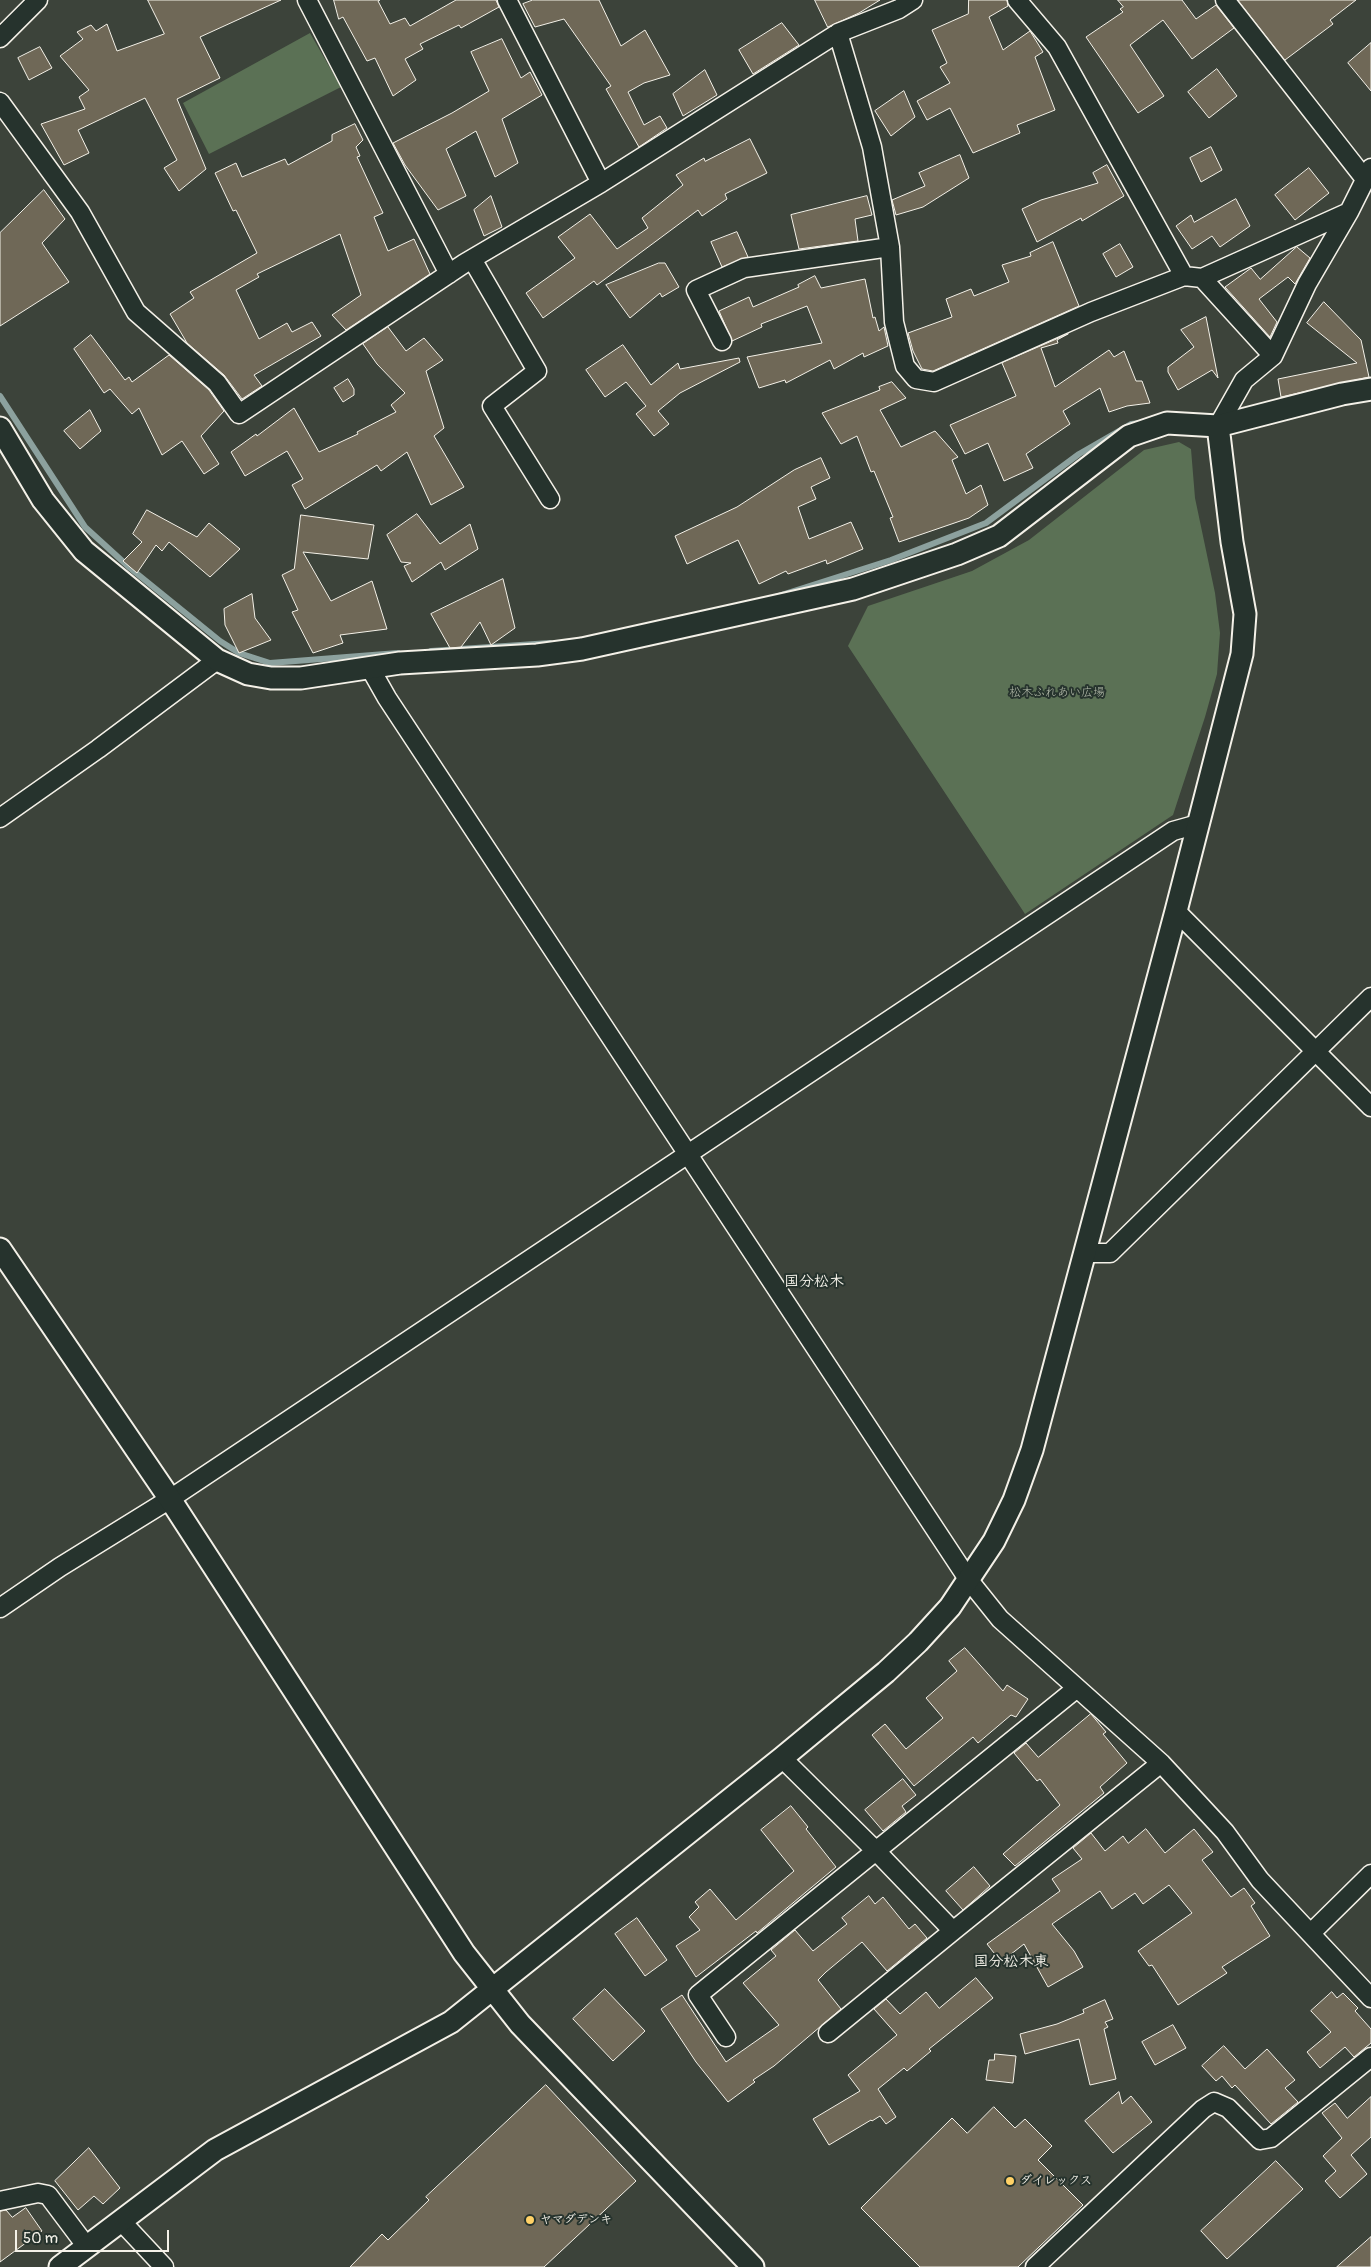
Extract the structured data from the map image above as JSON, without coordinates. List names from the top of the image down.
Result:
{
  "districts": ["国分松木", "国分松木東"],
  "parks": ["松木ふれあい広場"],
  "places": ["ダイレックス", "ヤマダデンキ"],
  "scale_bar": "50 m"
}
